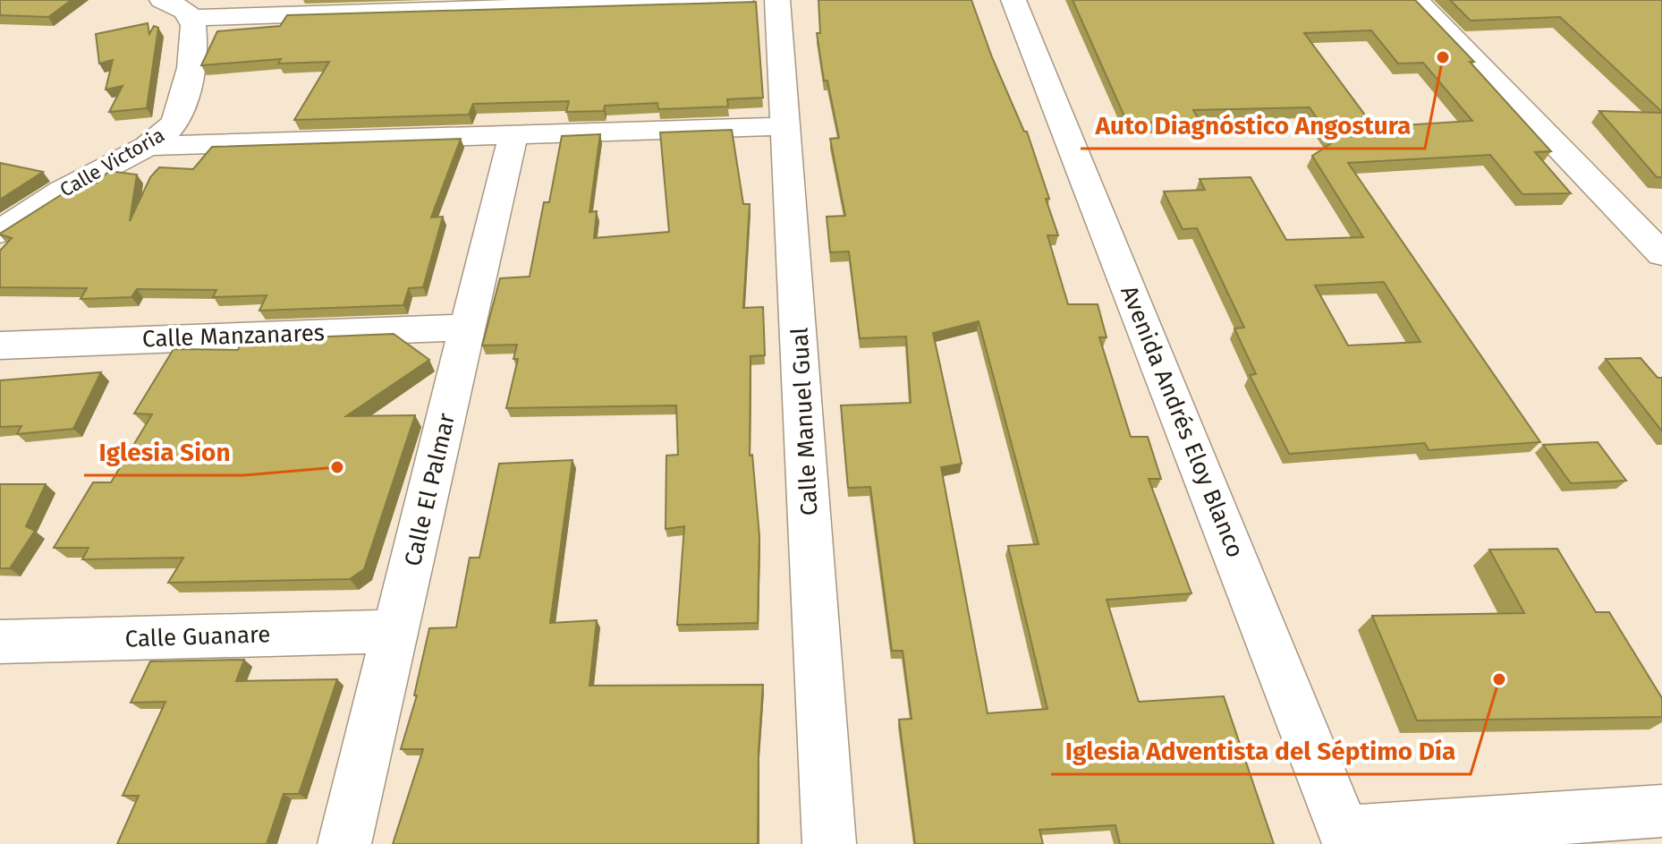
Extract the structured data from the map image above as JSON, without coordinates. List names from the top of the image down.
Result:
{
  "streets": {
    "street": [
      "Calle Victoria",
      "Calle Manzanares",
      "Calle Manuel Gual",
      "Avenida Andrés Eloy Blanco",
      "Calle El Palmar",
      "Calle Guanare"
    ]
  },
  "crossings": [
    ["Calle Manzanares", "Calle El Palmar"],
    ["Calle El Palmar", "Calle Guanare"]
  ],
  "places": ["Auto Diagnóstico Angostura", "Iglesia Sion", "Iglesia Adventista del Séptimo Día"]
}
